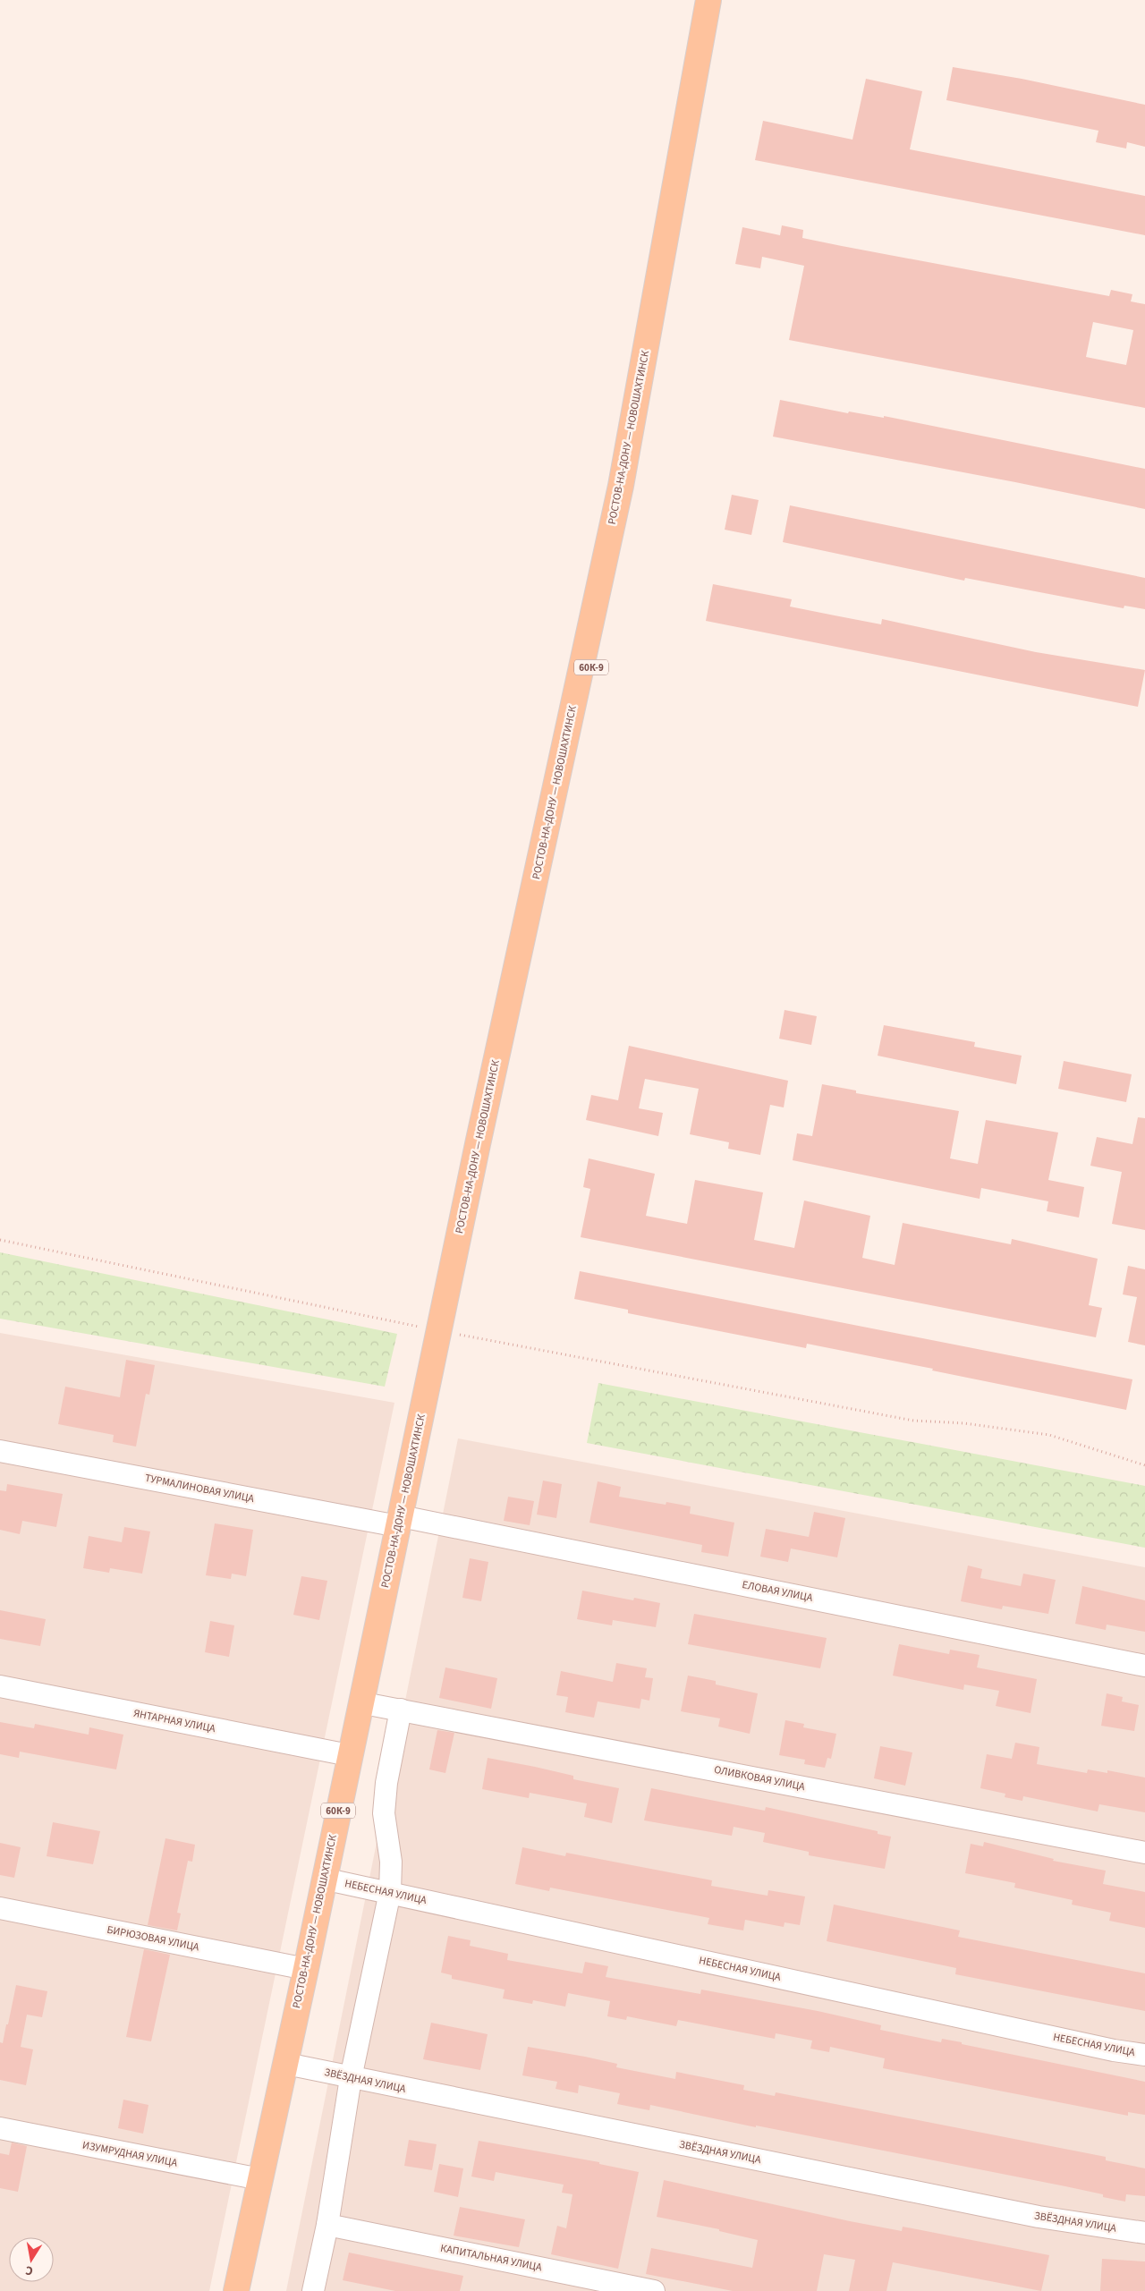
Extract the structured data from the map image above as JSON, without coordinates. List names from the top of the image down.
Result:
{
  "streets": {
    "main road": ["РОСТОВ-НА-ДОНУ — НОВОШАХТИНСК", "60К-9"],
    "street": [
      "ТУРМАЛИНОВАЯ УЛИЦА",
      "ЕЛОВАЯ УЛИЦА",
      "ЯНТАРНАЯ УЛИЦА",
      "ОЛИВКОВАЯ УЛИЦА",
      "НЕБЕСНАЯ УЛИЦА",
      "БИРЮЗОВАЯ УЛИЦА",
      "ЗВЁЗДНАЯ УЛИЦА",
      "ИЗУМРУДНАЯ УЛИЦА",
      "КАПИТАЛЬНАЯ УЛИЦА"
    ]
  },
  "crossings": [
    ["РОСТОВ-НА-ДОНУ — НОВОШАХТИНСК", "ТУРМАЛИНОВАЯ УЛИЦА"],
    ["РОСТОВ-НА-ДОНУ — НОВОШАХТИНСК", "ЕЛОВАЯ УЛИЦА"],
    ["РОСТОВ-НА-ДОНУ — НОВОШАХТИНСК", "ЯНТАРНАЯ УЛИЦА"],
    ["РОСТОВ-НА-ДОНУ — НОВОШАХТИНСК", "ОЛИВКОВАЯ УЛИЦА"],
    ["РОСТОВ-НА-ДОНУ — НОВОШАХТИНСК", "НЕБЕСНАЯ УЛИЦА"],
    ["РОСТОВ-НА-ДОНУ — НОВОШАХТИНСК", "БИРЮЗОВАЯ УЛИЦА"],
    ["РОСТОВ-НА-ДОНУ — НОВОШАХТИНСК", "ЗВЁЗДНАЯ УЛИЦА"],
    ["РОСТОВ-НА-ДОНУ — НОВОШАХТИНСК", "ИЗУМРУДНАЯ УЛИЦА"],
    ["ТУРМАЛИНОВАЯ УЛИЦА", "ЕЛОВАЯ УЛИЦА"]
  ],
  "north": "bottom"
}
